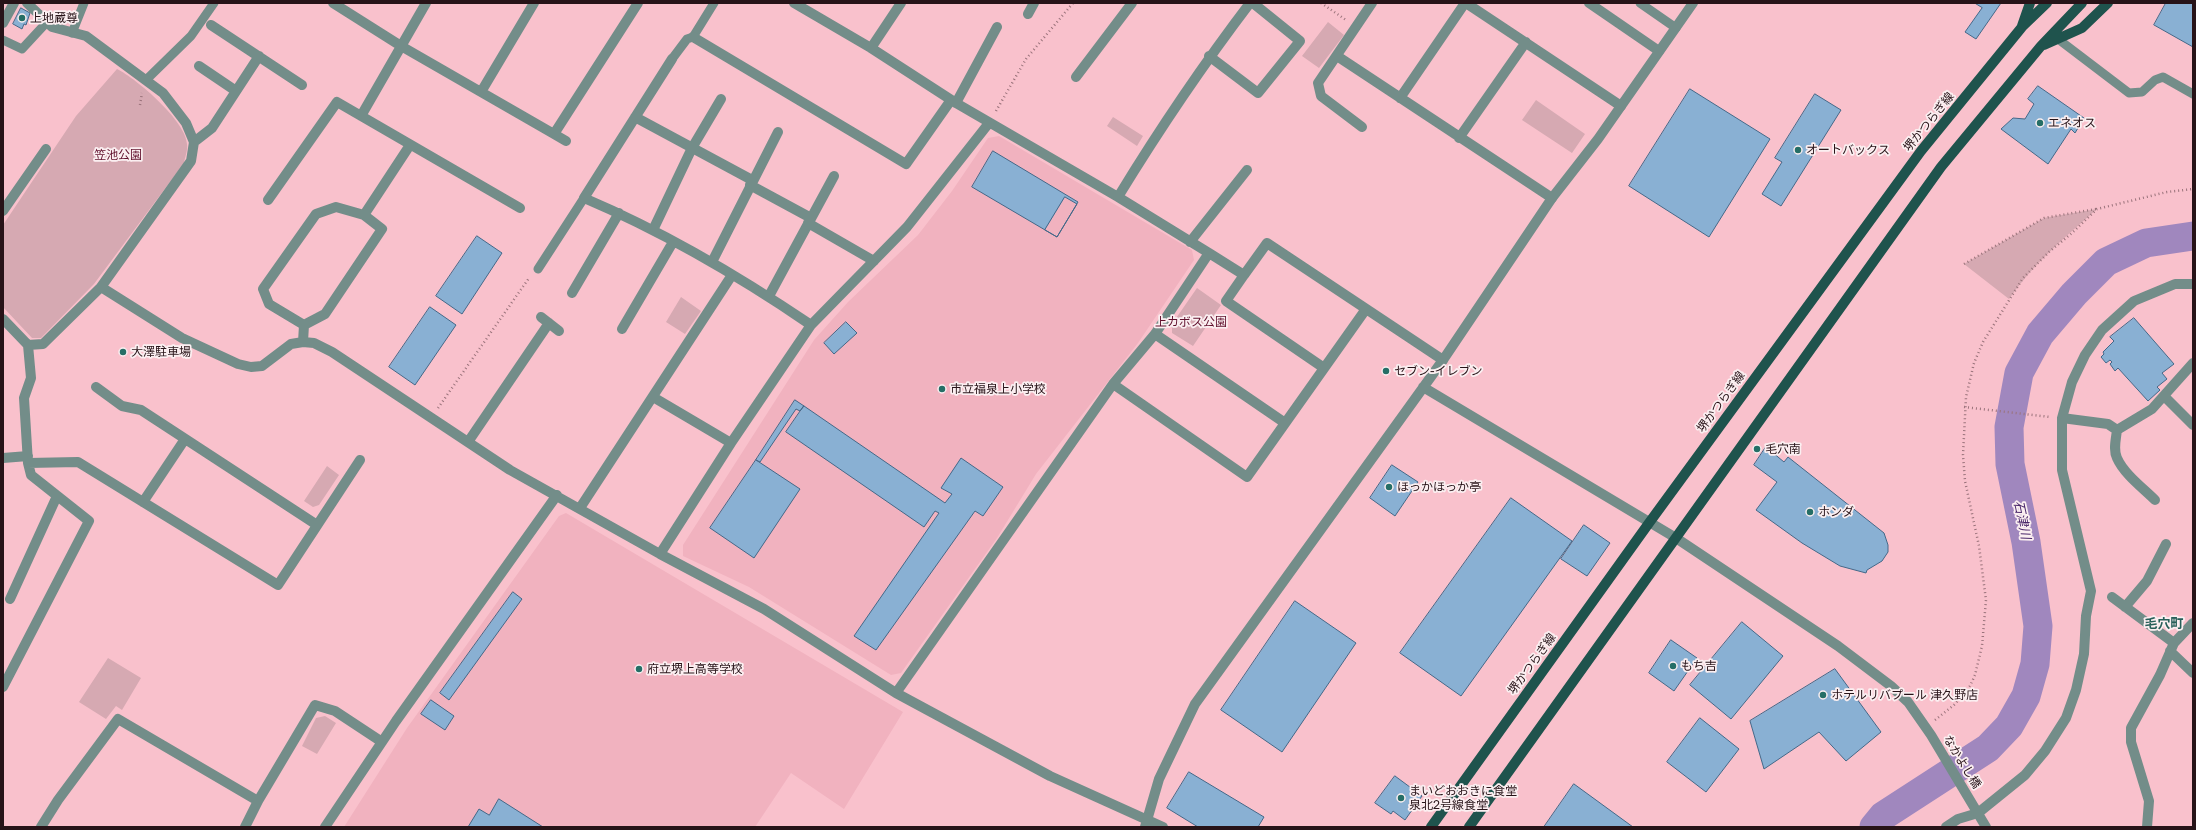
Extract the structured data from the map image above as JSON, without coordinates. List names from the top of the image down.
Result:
{
  "streets": {
    "main road": ["堺かつらぎ線"],
    "street": ["なかよし橋"]
  },
  "crossings": [
    ["堺かつらぎ線", "なかよし橋"]
  ],
  "districts": ["毛穴町"],
  "water": ["石津川"],
  "parks": ["笠池公園", "上カボス公園"],
  "places": [
    "上地蔵尊",
    "エネオス",
    "オートバックス",
    "大澤駐車場",
    "セブン-イレブン",
    "市立福泉上小学校",
    "毛穴南",
    "ほっかほっか亭",
    "ホンダ",
    "もち吉",
    "府立堺上高等学校",
    "ホテルリバプール 津久野店",
    "まいどおおきに食堂 泉北2号線食堂"
  ]
}
